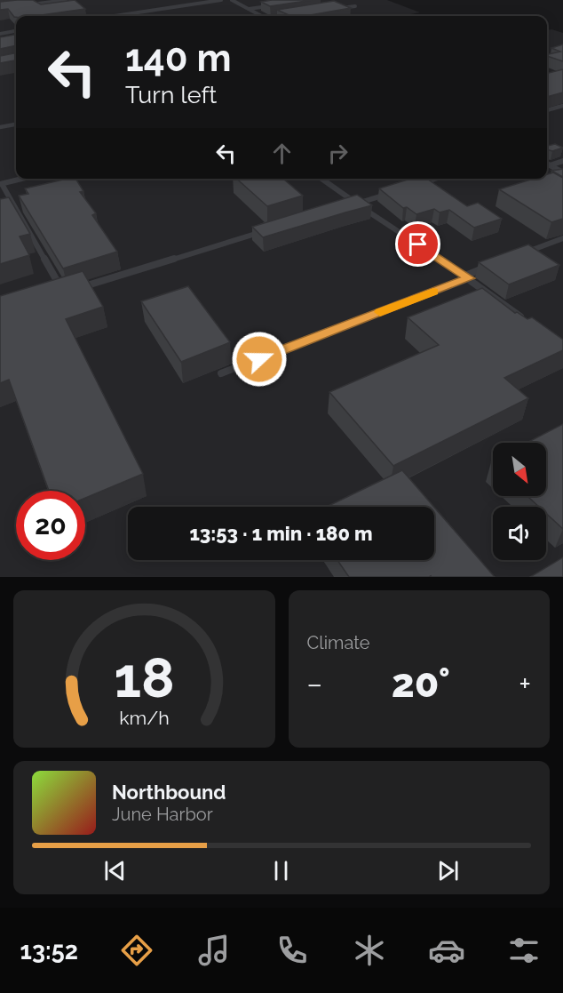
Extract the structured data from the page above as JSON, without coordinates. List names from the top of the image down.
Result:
{
  "north": "bottom right",
  "page": {
    "turn": ["140 m", "Turn left"],
    "limit": "20",
    "trip": "13:53 · 1 min · 180 m",
    "tile": "Climate",
    "heat": ["−", "20°", "+"],
    "song": ["Northbound", "June Harbor"],
    "tabs": "13:52",
    "gauge": ["18", "km/h"]
  }
}
